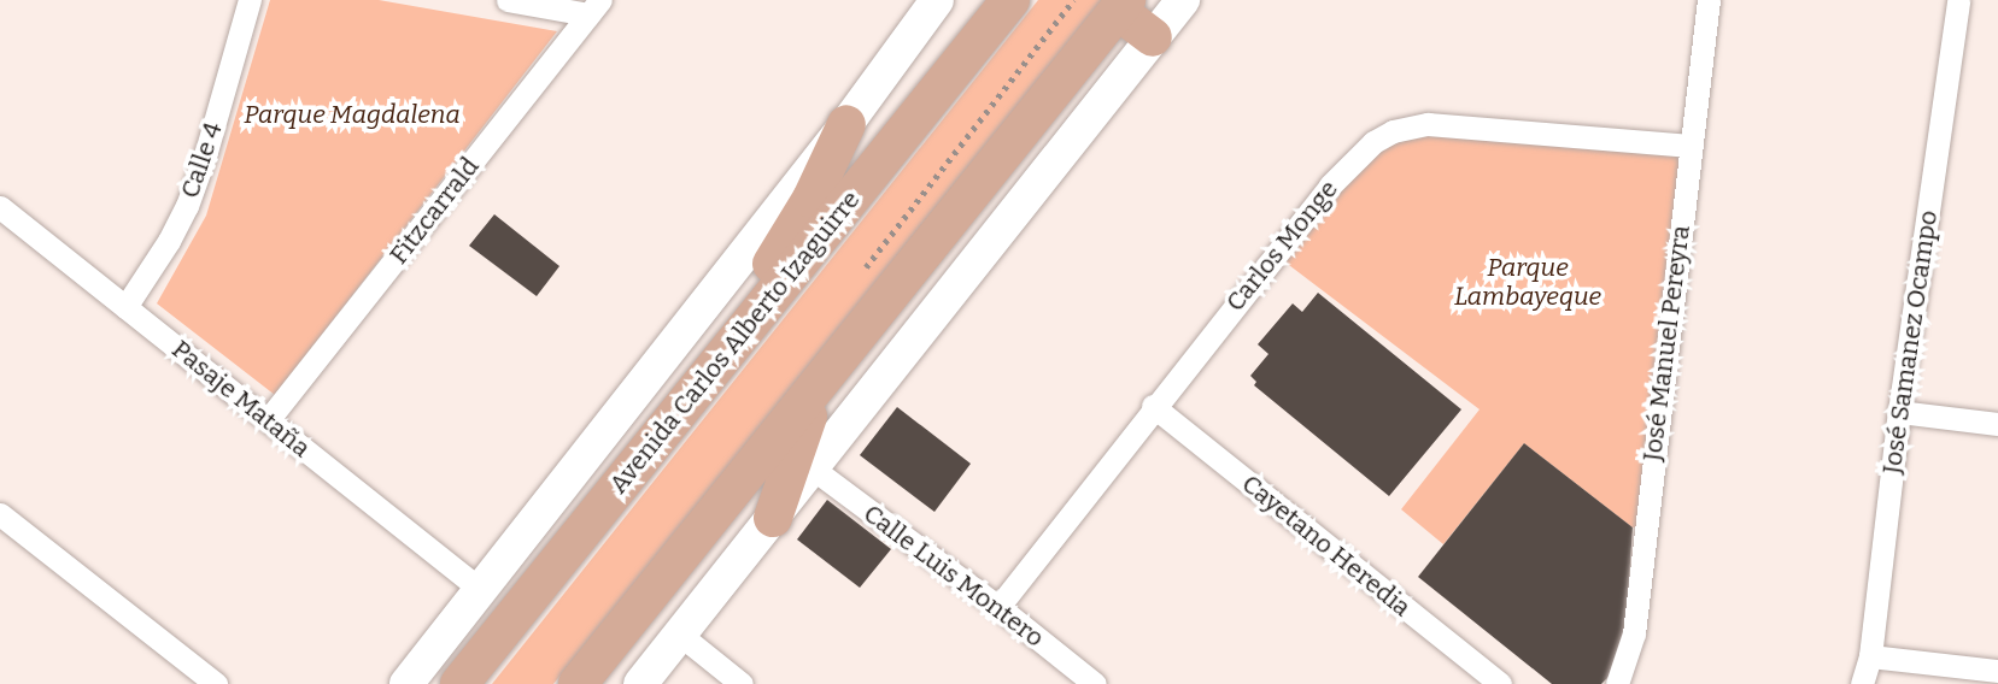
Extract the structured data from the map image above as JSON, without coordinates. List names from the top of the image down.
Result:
{
  "streets": {
    "main road": ["Avenida Carlos Alberto Izaguirre"],
    "street": [
      "Calle 4",
      "Fitzcarrald",
      "Carlos Monge",
      "José Samanez Ocampo",
      "José Manuel Pereyra",
      "Pasaje Mataña",
      "Cayetano Heredia",
      "Calle Luis Montero"
    ]
  },
  "crossings": [
    ["Calle 4", "Pasaje Mataña"],
    ["Fitzcarrald", "Pasaje Mataña"],
    ["Carlos Monge", "José Manuel Pereyra"],
    ["Carlos Monge", "Cayetano Heredia"],
    ["Carlos Monge", "Calle Luis Montero"],
    ["Avenida Carlos Alberto Izaguirre", "Pasaje Mataña"]
  ],
  "parks": ["Parque Magdalena", "Parque Lambayeque"]
}
